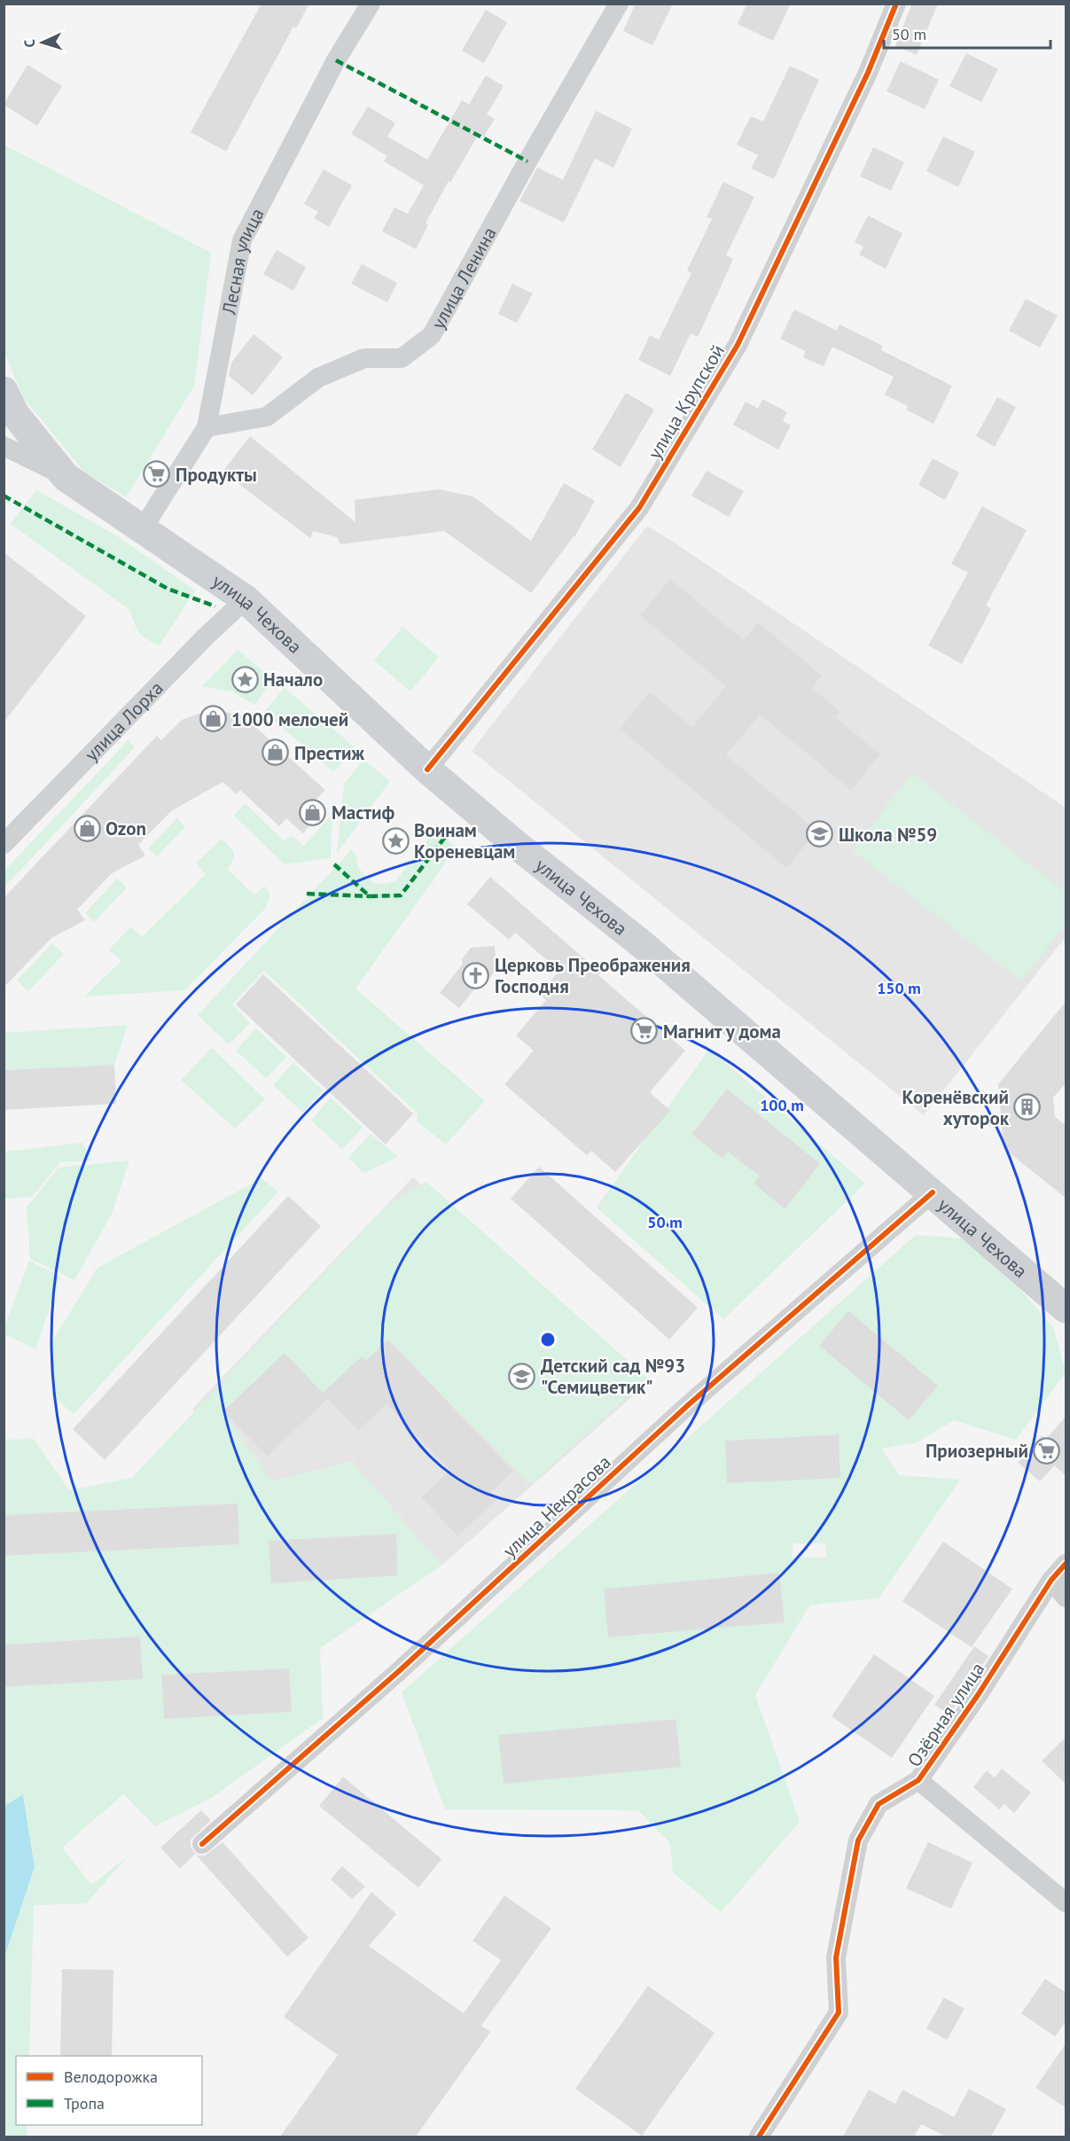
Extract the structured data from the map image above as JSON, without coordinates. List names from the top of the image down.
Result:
{
  "streets": {
    "main road": ["улица Чехова"],
    "street": [
      "Лесная улица",
      "улица Ленина",
      "улица Крупской",
      "улица Лорха",
      "улица Некрасова",
      "Озёрная улица"
    ]
  },
  "crossings": [
    ["Лесная улица", "улица Ленина"],
    ["Лесная улица", "улица Чехова"],
    ["улица Крупской", "улица Чехова"],
    ["улица Чехова", "улица Лорха"],
    ["улица Чехова", "улица Некрасова"]
  ],
  "places": {
    "supermarket": ["Продукты", "Магнит у дома", "Приозерный"],
    "place": ["Начало", "Воинам Кореневцам"],
    "shop": [
      "1000 мелочей",
      "Престиж",
      "Мастиф",
      "Ozon"
    ],
    "school or university": ["Школа №59", "Детский сад №93 \"Семицветик\""],
    "church": ["Церковь Преображения Господня"],
    "building": ["Коренёвский хуторок"]
  },
  "legend": ["Велодорожка", "Тропа"],
  "scale_bar": "50 m",
  "north": "left",
  "rings": ["150 m", "100 m", "50 m"]
}
